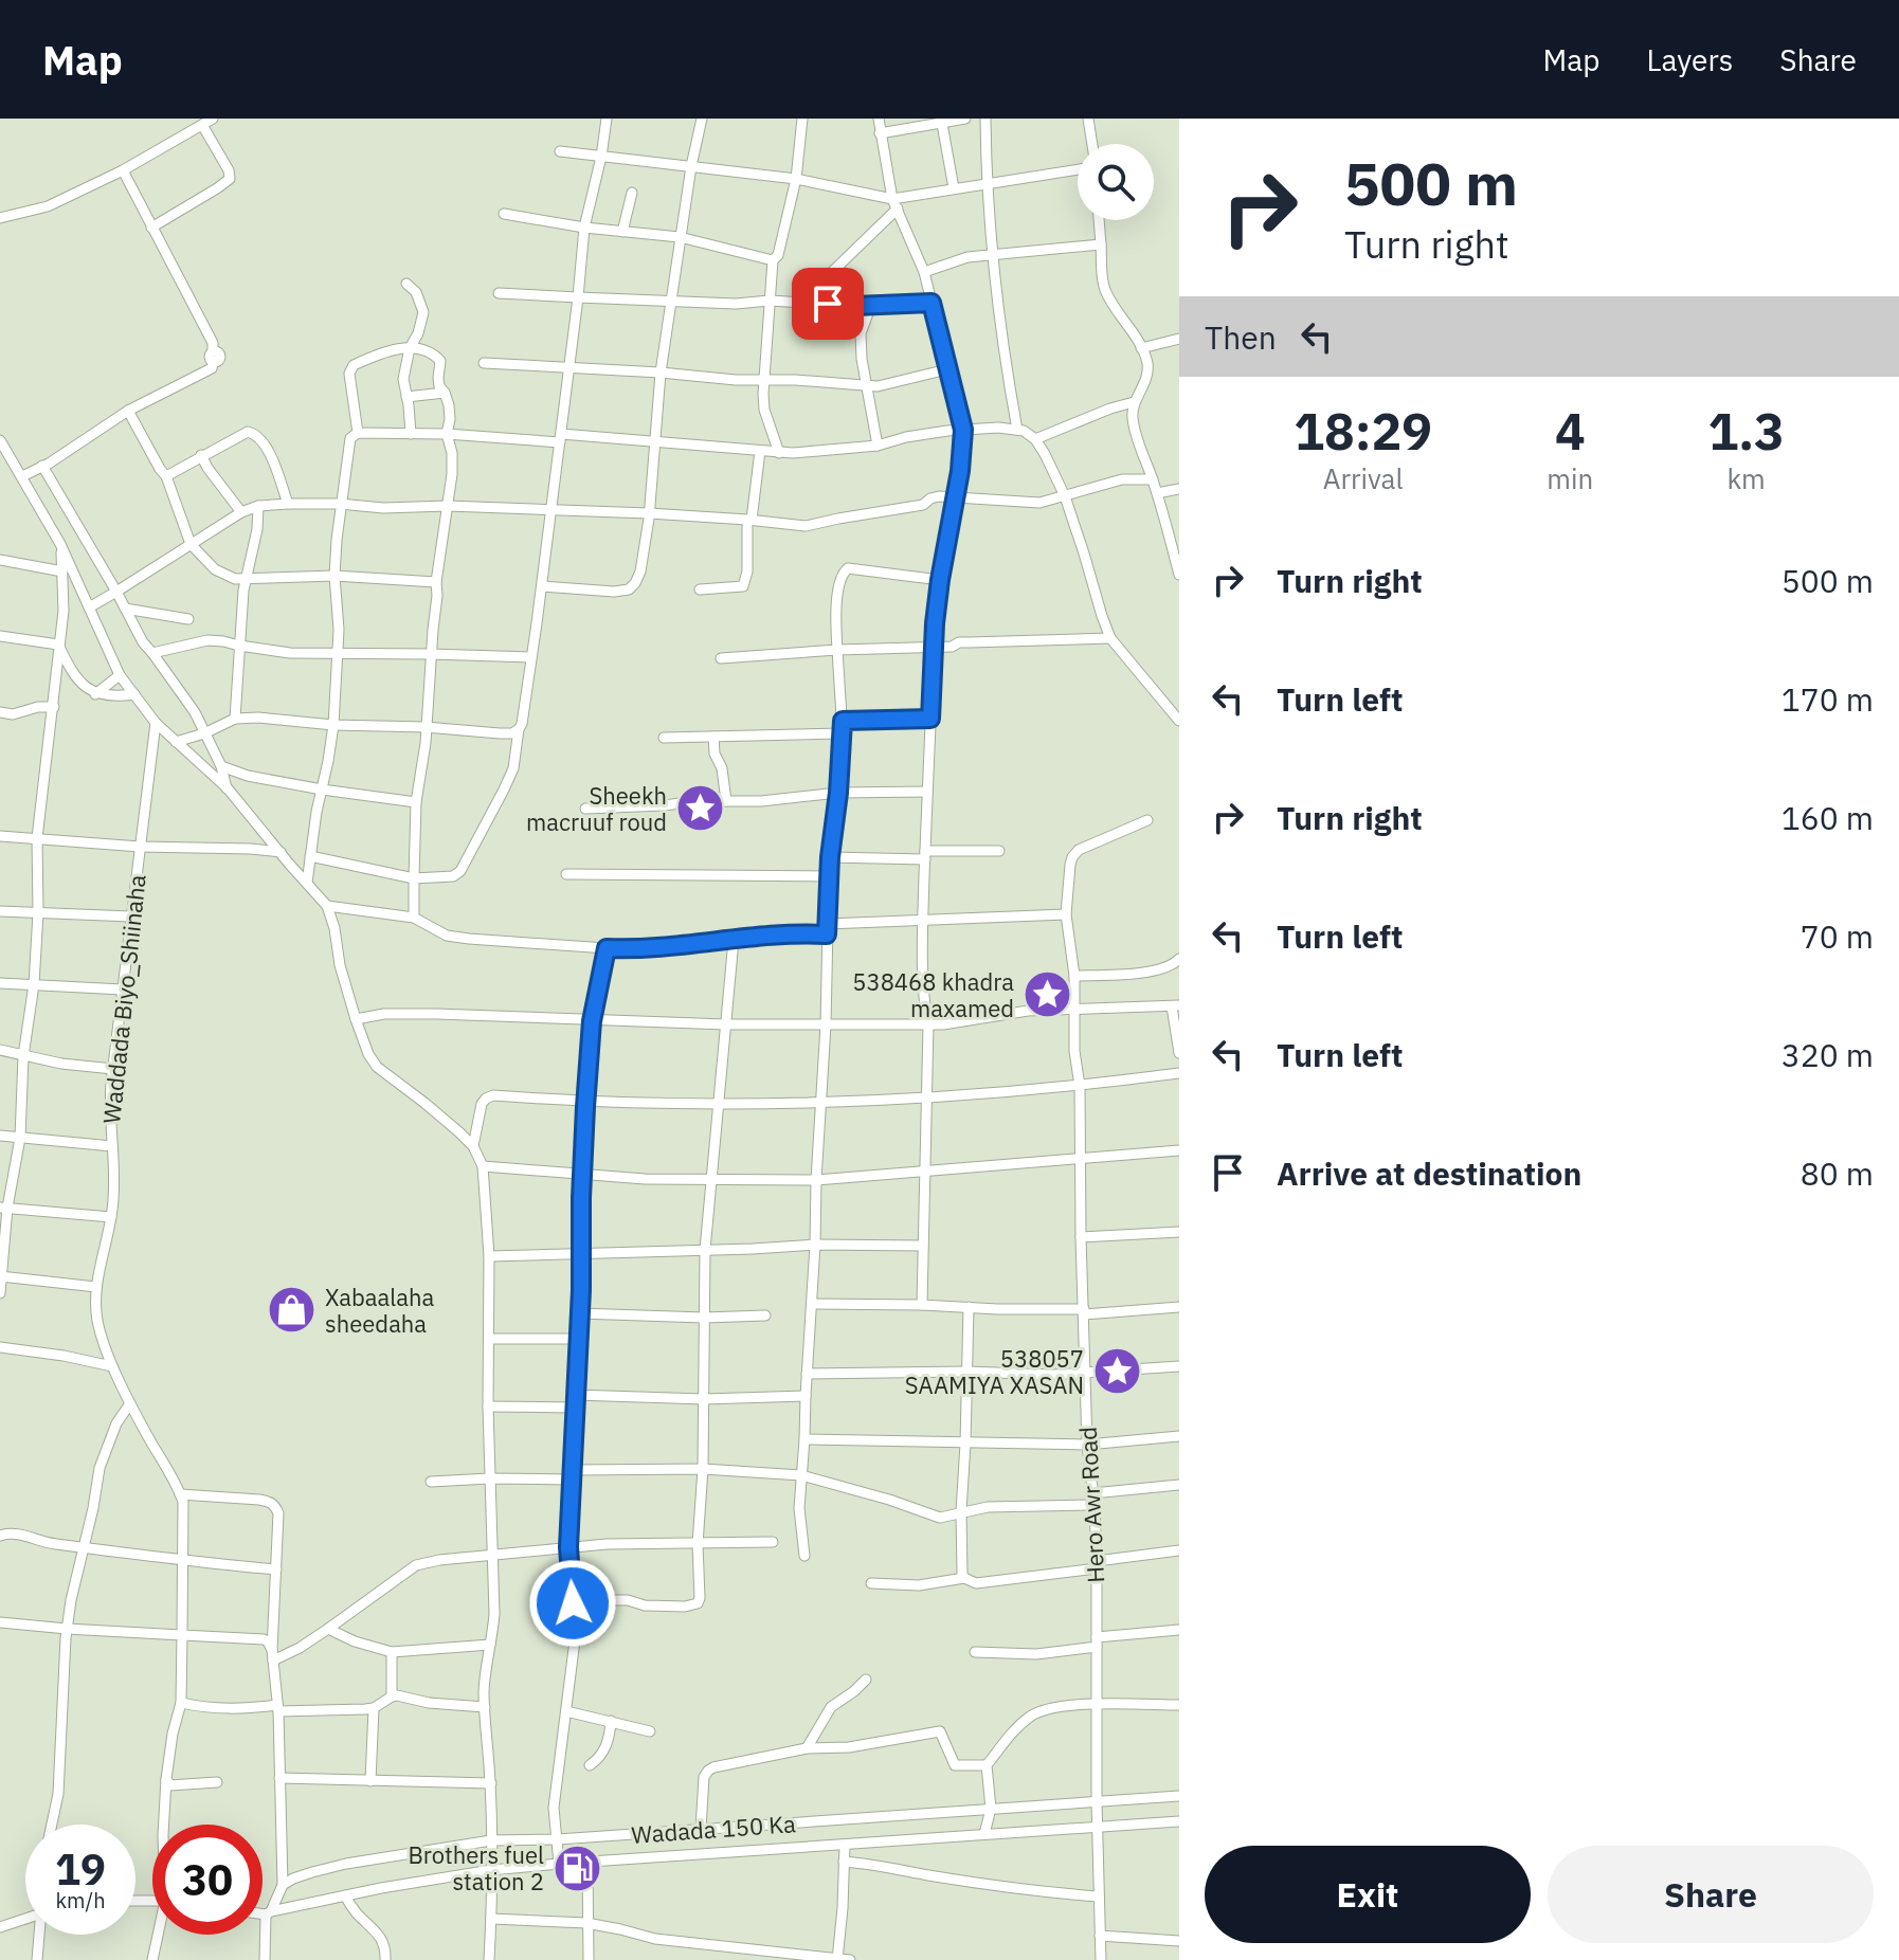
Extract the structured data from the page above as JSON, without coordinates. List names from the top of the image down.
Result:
{
  "streets": {
    "street": ["Waddada Biyo_Shiinaha", "Hero Awr Road", "Wadada 150 Ka"]
  },
  "crossings": [
    ["Hero Awr Road", "Wadada 150 Ka"]
  ],
  "places": {
    "place": ["Sheekh macruuf roud", "538468 khadra maxamed", "538057 SAAMIYA XASAN"],
    "shop": ["Xabaalaha sheedaha"],
    "fuel station": ["Brothers fuel station 2"]
  },
  "page": {
    "header": "Map",
    "nav": ["Map", "Layers", "Share"],
    "turn": ["500 m", "Turn right"],
    "then": "Then",
    "eta": [
      "18:29",
      "Arrival",
      "4",
      "min",
      "1.3",
      "km"
    ],
    "list": [
      {
        "name": "Turn right",
        "value": "500 m"
      },
      {
        "name": "Turn left",
        "value": "170 m"
      },
      {
        "name": "Turn right",
        "value": "160 m"
      },
      {
        "name": "Turn left",
        "value": "70 m"
      },
      {
        "name": "Turn left",
        "value": "320 m"
      },
      {
        "name": "Arrive at destination",
        "value": "80 m"
      }
    ],
    "speed": "19 km/h",
    "limit": "30",
    "buttons": ["Exit", "Share"]
  }
}
